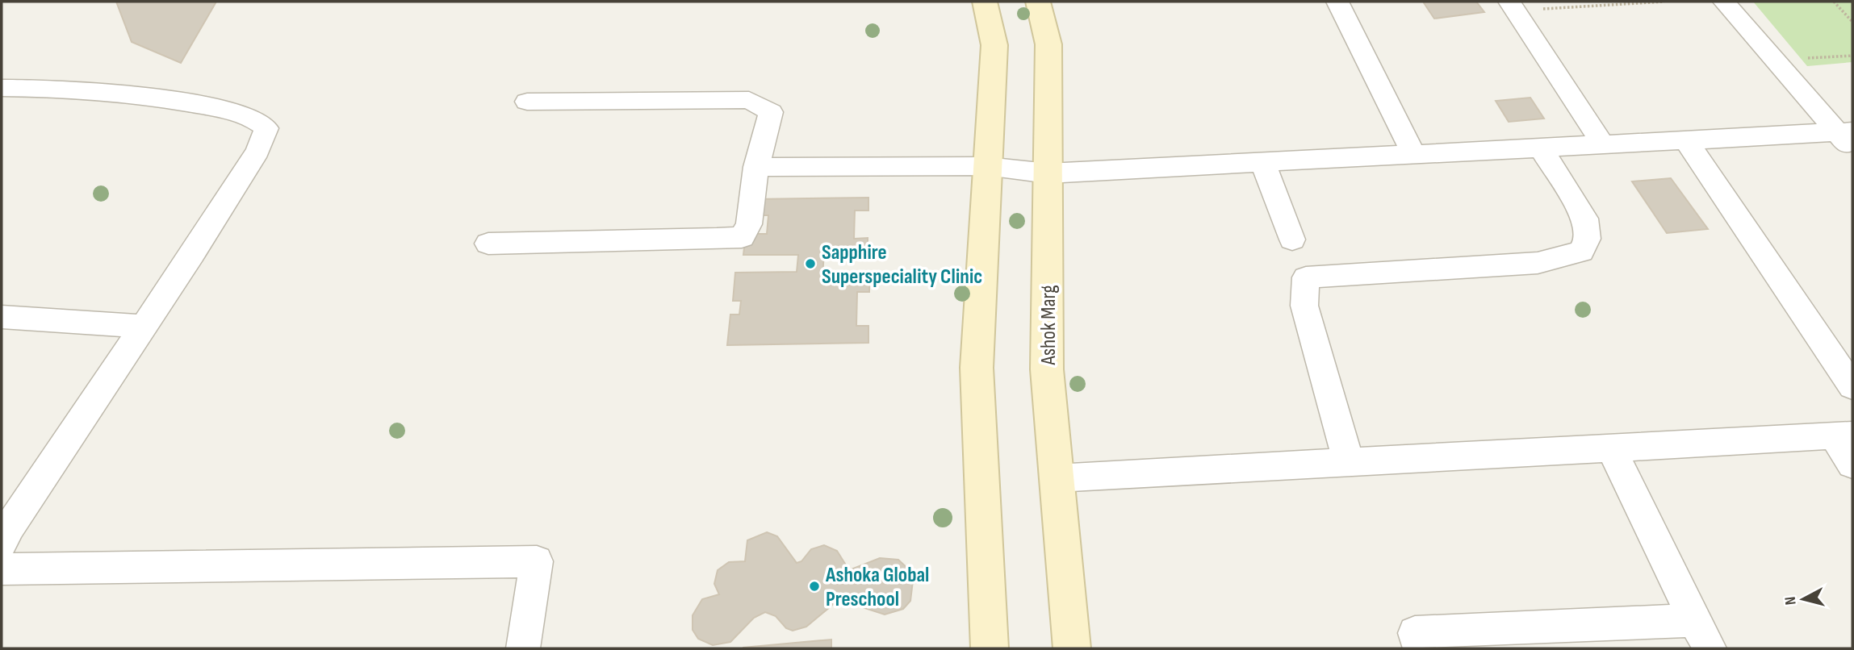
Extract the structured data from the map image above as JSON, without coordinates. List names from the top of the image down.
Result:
{
  "streets": {
    "street": ["Ashok Marg"]
  },
  "places": ["Sapphire Superspeciality Clinic", "Ashoka Global Preschool"],
  "north": "left"
}
